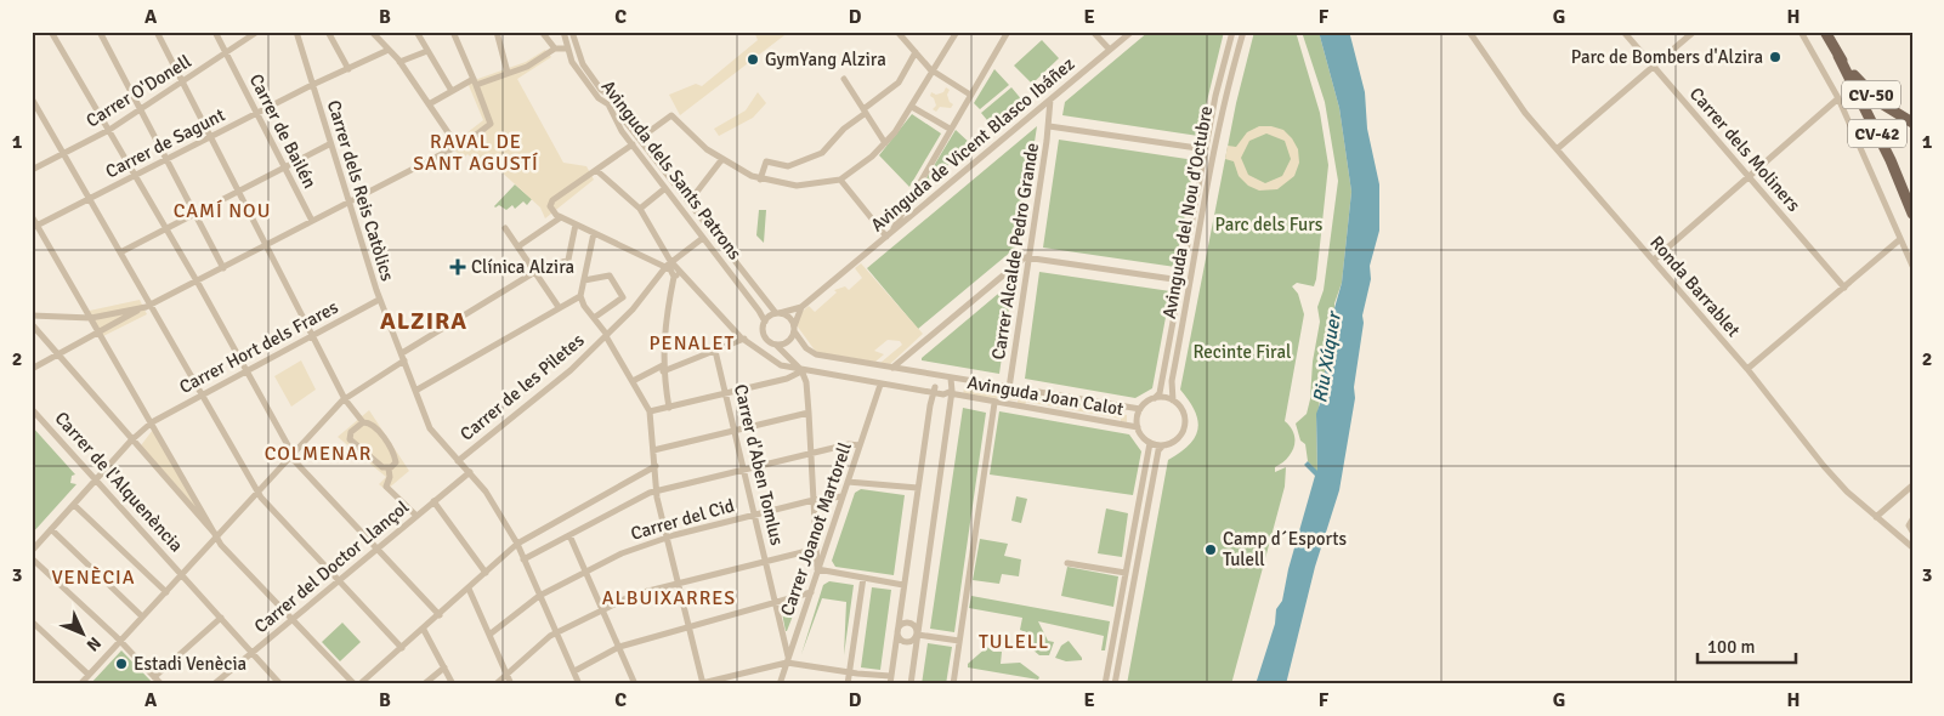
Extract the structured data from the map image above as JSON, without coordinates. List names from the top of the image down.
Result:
{
  "streets": {
    "main road": ["CV-50", "CV-42"],
    "street": [
      "Carrer O'Donell",
      "Carrer de Bailén",
      "Carrer de Sagunt",
      "Avinguda de Vicent Blasco Ibáñez",
      "Carrer dels Moliners",
      "Avinguda dels Sants Patrons",
      "Carrer dels Reis Catòlics",
      "Avinguda del Nou d'Octubre",
      "Carrer Alcalde Pedro Grande",
      "Ronda Barrablet",
      "Carrer Hort dels Frares",
      "Carrer de les Piletes",
      "Avinguda Joan Calot",
      "Carrer d'Aben Tomlus",
      "Carrer de l'Alquenència",
      "Carrer del Cid",
      "Carrer Joanot Martorell",
      "Carrer del Doctor Llançol"
    ]
  },
  "crossings": [
    ["Carrer O'Donell", "Carrer de Bailén"],
    ["CV-50", "CV-42"],
    ["Carrer de Bailén", "Carrer de Sagunt"],
    ["Carrer de Sagunt", "Carrer dels Reis Catòlics"],
    ["Avinguda de Vicent Blasco Ibáñez", "Carrer Alcalde Pedro Grande"],
    ["Avinguda dels Sants Patrons", "Carrer de les Piletes"],
    ["Avinguda dels Sants Patrons", "Avinguda Joan Calot"],
    ["Carrer dels Reis Catòlics", "Carrer Hort dels Frares"],
    ["Carrer dels Reis Catòlics", "Carrer de les Piletes"],
    ["Carrer dels Reis Catòlics", "Carrer del Cid"],
    ["Carrer dels Reis Catòlics", "Carrer del Doctor Llançol"],
    ["Avinguda del Nou d'Octubre", "Avinguda Joan Calot"],
    ["Carrer Alcalde Pedro Grande", "Avinguda Joan Calot"],
    ["Carrer Hort dels Frares", "Carrer de l'Alquenència"],
    ["Carrer d'Aben Tomlus", "Carrer del Cid"],
    ["Carrer d'Aben Tomlus", "Carrer Joanot Martorell"],
    ["Carrer de l'Alquenència", "Carrer del Doctor Llançol"],
    ["Carrer del Cid", "Carrer Joanot Martorell"]
  ],
  "districts": [
    "RAVAL DE SANT AGUSTÍ",
    "CAMÍ NOU",
    "ALZIRA",
    "PENALET",
    "COLMENAR",
    "VENÈCIA",
    "ALBUIXARRES",
    "TULELL"
  ],
  "water": ["Riu Xúquer"],
  "parks": ["Parc dels Furs", "Recinte Firal"],
  "places": {
    "other": [
      "Parc de Bombers d'Alzira",
      "GymYang Alzira",
      "Camp d´Esports Tulell",
      "Estadi Venècia"
    ],
    "health": ["Clínica Alzira"]
  },
  "scale_bar": "100 m",
  "north": "bottom right",
  "grid": {
    "columns": [
      "A",
      "B",
      "C",
      "D",
      "E",
      "F",
      "G",
      "H"
    ],
    "rows": ["1", "2", "3"]
  }
}
